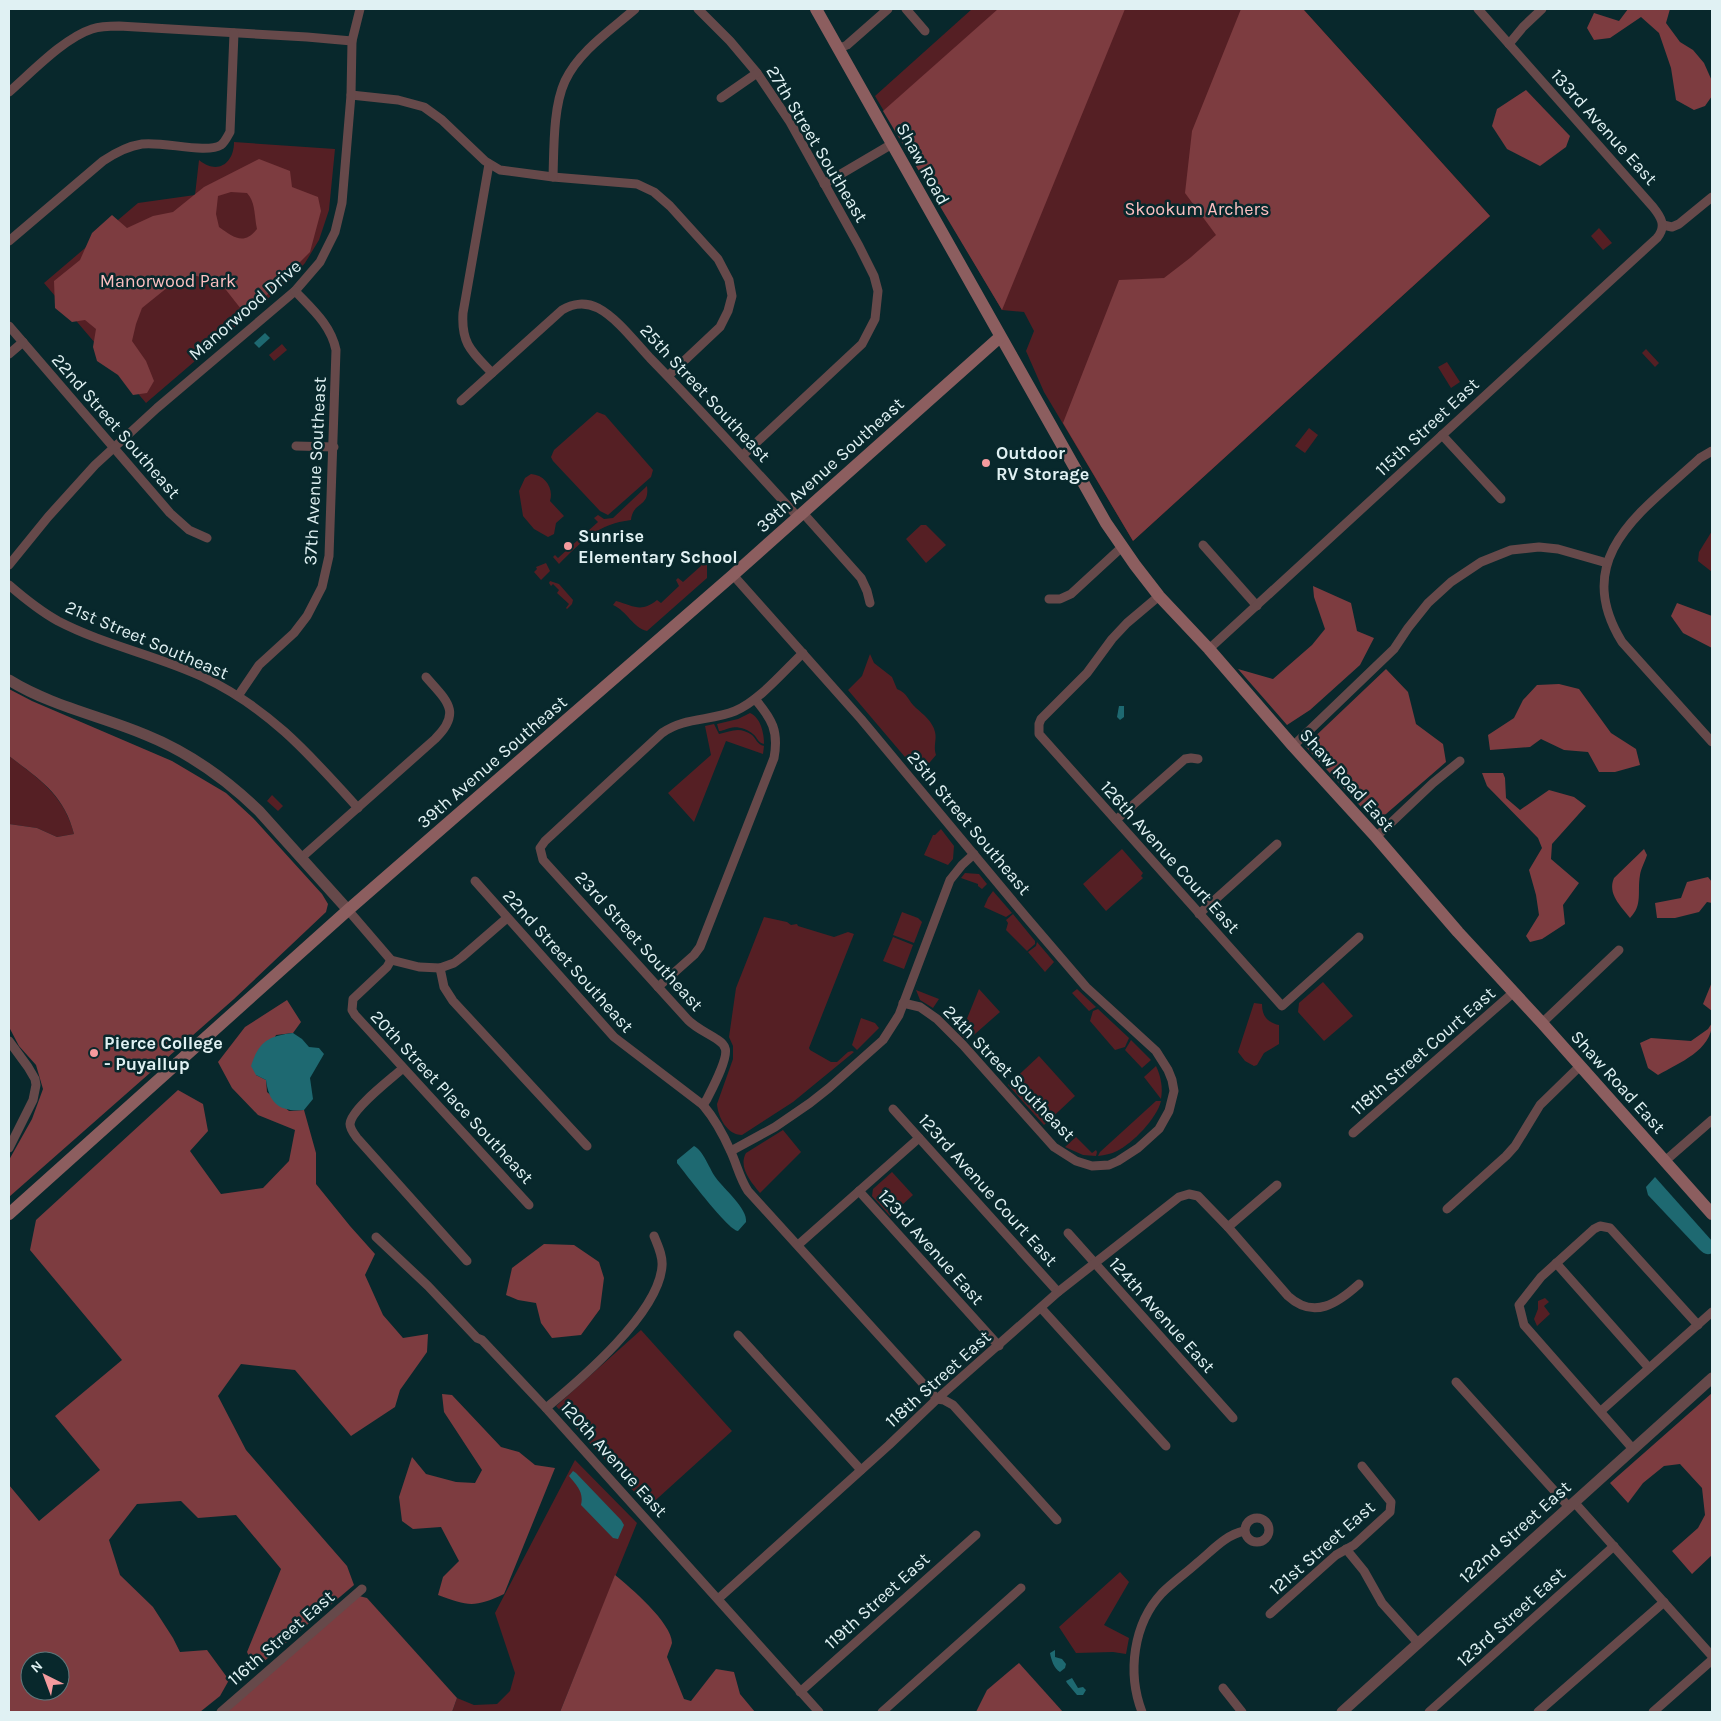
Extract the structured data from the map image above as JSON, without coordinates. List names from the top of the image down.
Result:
{
  "streets": {
    "main road": ["Shaw Road", "39th Avenue Southeast", "Shaw Road East"],
    "street": [
      "133rd Avenue East",
      "27th Street Southeast",
      "Manorwood Drive",
      "25th Street Southeast",
      "22nd Street Southeast",
      "115th Street East",
      "37th Avenue Southeast",
      "21st Street Southeast",
      "126th Avenue Court East",
      "23rd Street Southeast",
      "118th Street Court East",
      "24th Street Southeast",
      "20th Street Place Southeast",
      "123rd Avenue Court East",
      "123rd Avenue East",
      "124th Avenue East",
      "118th Street East",
      "120th Avenue East",
      "122nd Street East",
      "121st Street East",
      "119th Street East",
      "123rd Street East",
      "116th Street East"
    ]
  },
  "crossings": [
    ["133rd Avenue East", "115th Street East"],
    ["27th Street Southeast", "25th Street Southeast"],
    ["Shaw Road", "39th Avenue Southeast"],
    ["Shaw Road", "Shaw Road East"],
    ["Manorwood Drive", "22nd Street Southeast"],
    ["Manorwood Drive", "37th Avenue Southeast"],
    ["25th Street Southeast", "39th Avenue Southeast"],
    ["25th Street Southeast", "24th Street Southeast"],
    ["22nd Street Southeast", "23rd Street Southeast"],
    ["22nd Street Southeast", "118th Street East"],
    ["115th Street East", "Shaw Road East"],
    ["39th Avenue Southeast", "Shaw Road East"],
    ["37th Avenue Southeast", "21st Street Southeast"],
    ["Shaw Road East", "126th Avenue Court East"],
    ["Shaw Road East", "118th Street Court East"],
    ["123rd Avenue Court East", "118th Street East"],
    ["123rd Avenue East", "118th Street East"],
    ["124th Avenue East", "118th Street East"],
    ["118th Street East", "120th Avenue East"],
    ["120th Avenue East", "119th Street East"]
  ],
  "parks": ["Skookum Archers", "Manorwood Park"],
  "places": ["Outdoor RV Storage", "Sunrise Elementary School", "Pierce College - Puyallup"],
  "north": "top left"
}
